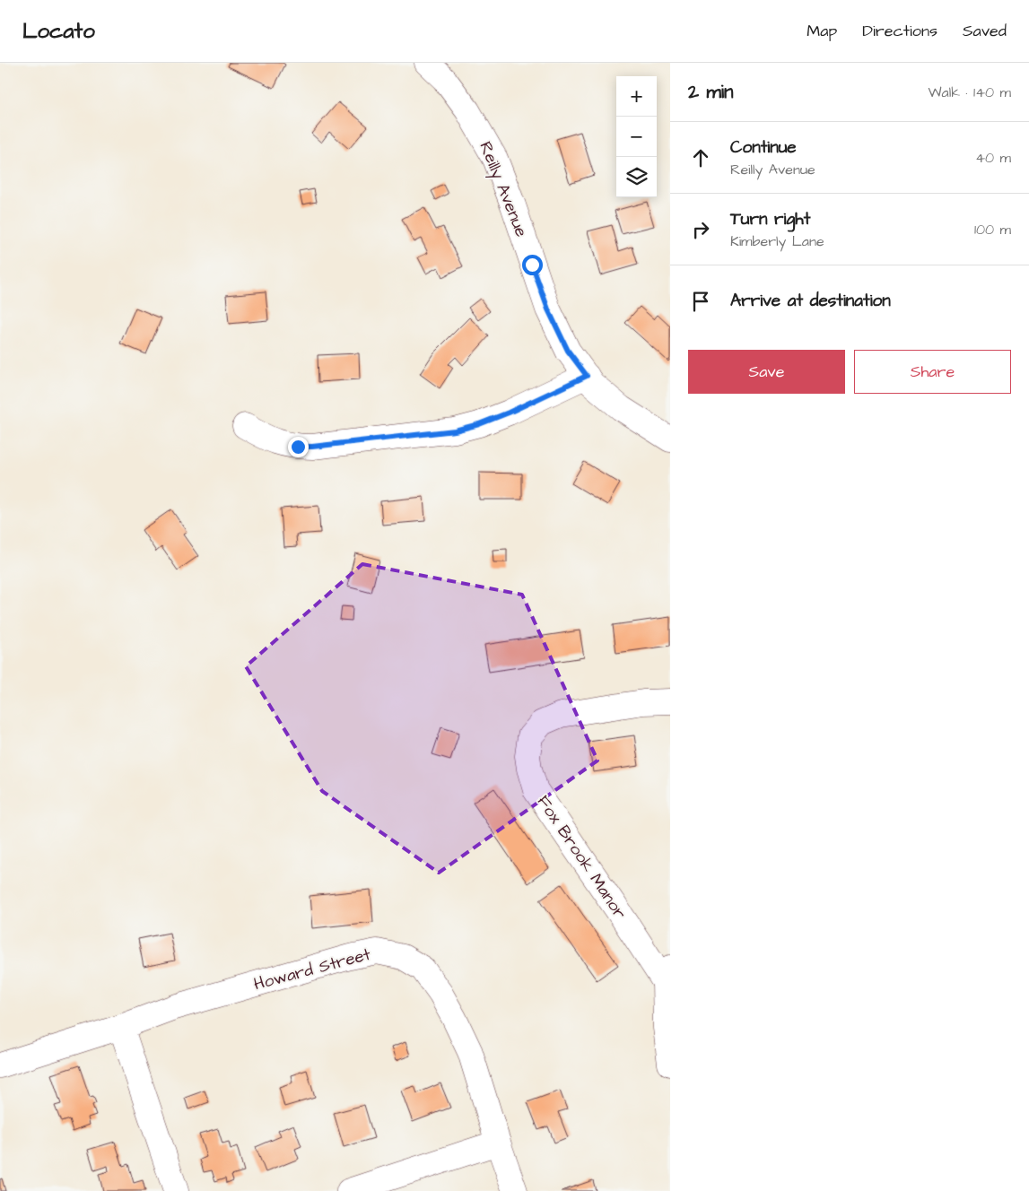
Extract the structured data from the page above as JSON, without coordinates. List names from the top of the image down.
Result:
{
  "streets": {
    "street": ["Reilly Avenue", "Fox Brook Manor", "Howard Street"]
  },
  "page": {
    "header": "Locato",
    "nav": ["Map", "Directions", "Saved"],
    "heading": ["2 min", "Walk · 140 m"],
    "map_buttons": ["+", "−"],
    "list": [
      ["Continue", "Reilly Avenue", "40 m"],
      ["Turn right", "Kimberly Lane", "100 m"],
      "Arrive at destination"
    ],
    "buttons": ["Save", "Share"]
  }
}
